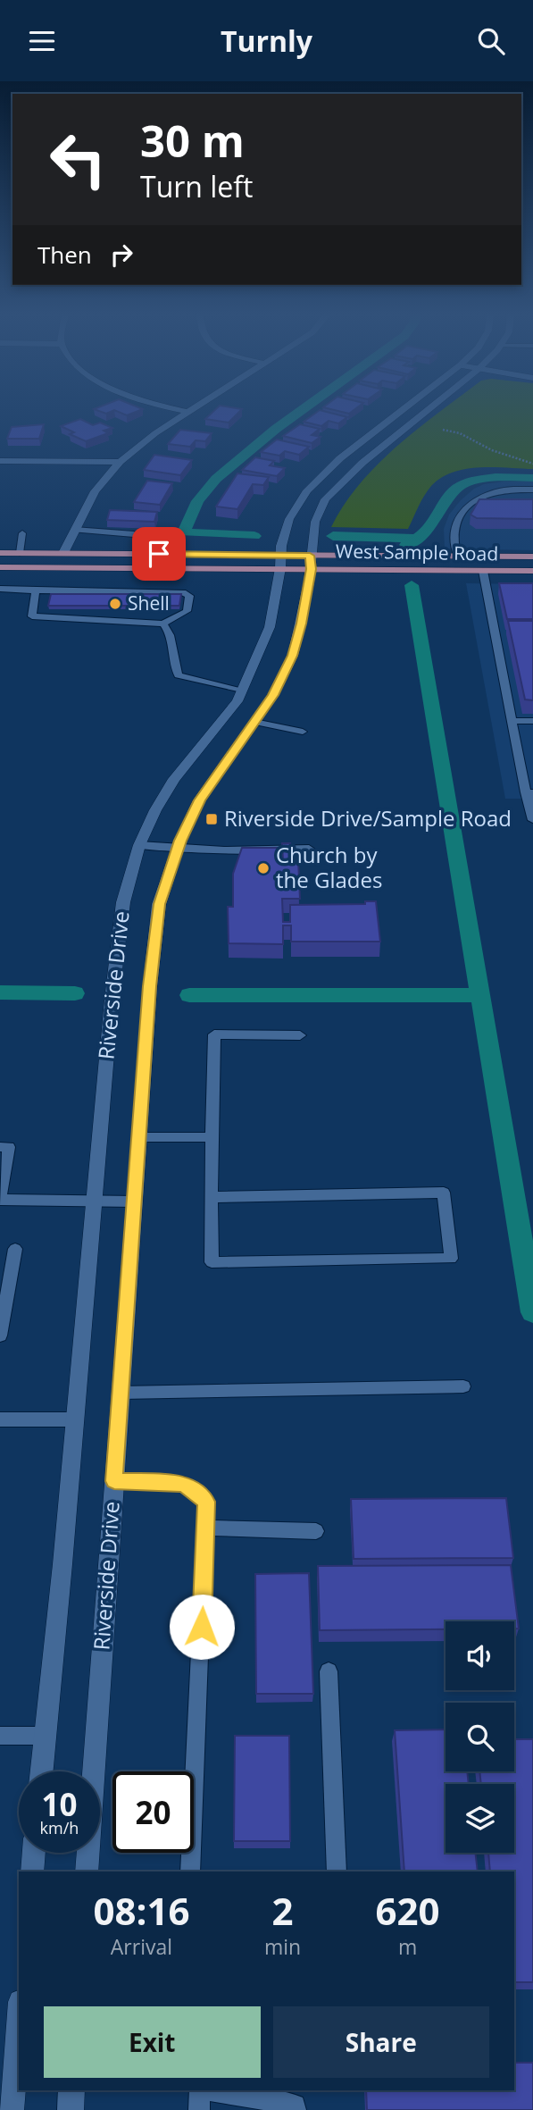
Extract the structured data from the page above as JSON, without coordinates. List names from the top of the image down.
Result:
{
  "streets": {
    "main road": ["West Sample Road"],
    "street": ["Riverside Drive"]
  },
  "crossings": [
    ["West Sample Road", "Riverside Drive"]
  ],
  "places": {
    "other": ["Shell", "Church by the Glades"],
    "transit": ["Riverside Drive/Sample Road"]
  },
  "page": {
    "header": "Turnly",
    "turn": ["30 m", "Turn left"],
    "then": "Then",
    "speed": "10 km/h",
    "limit": "20",
    "eta": [
      "08:16",
      "Arrival",
      "2",
      "min",
      "620",
      "m"
    ],
    "buttons": ["Exit", "Share"]
  }
}
